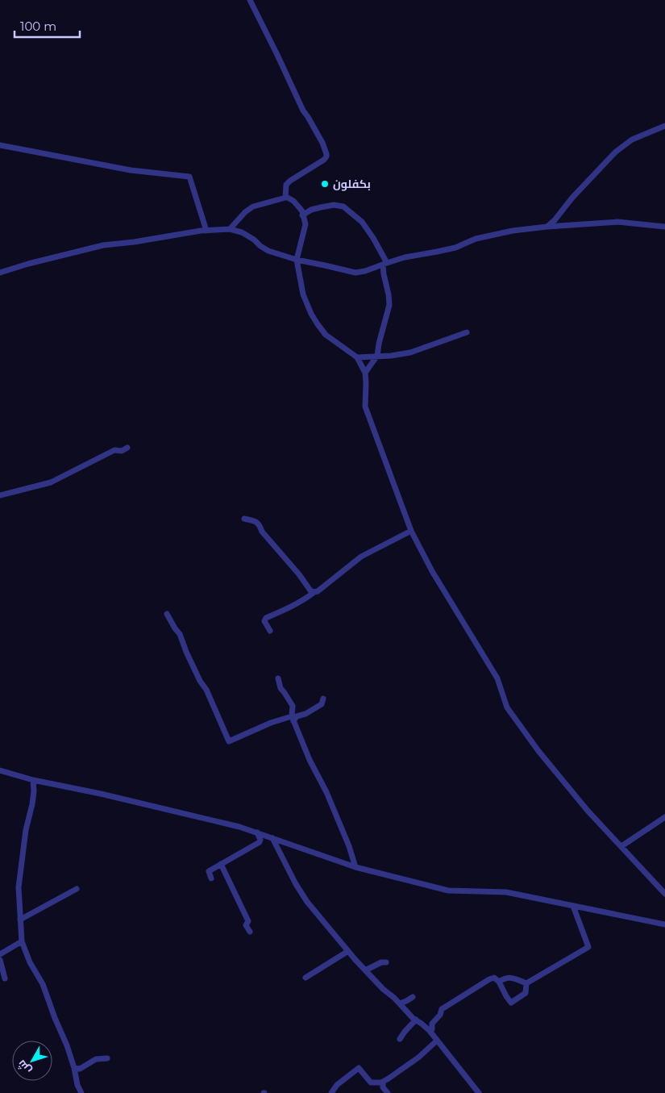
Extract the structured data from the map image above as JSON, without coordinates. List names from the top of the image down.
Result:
{
  "places": ["بكفلون"],
  "scale_bar": "100 m",
  "north": "bottom left"
}
